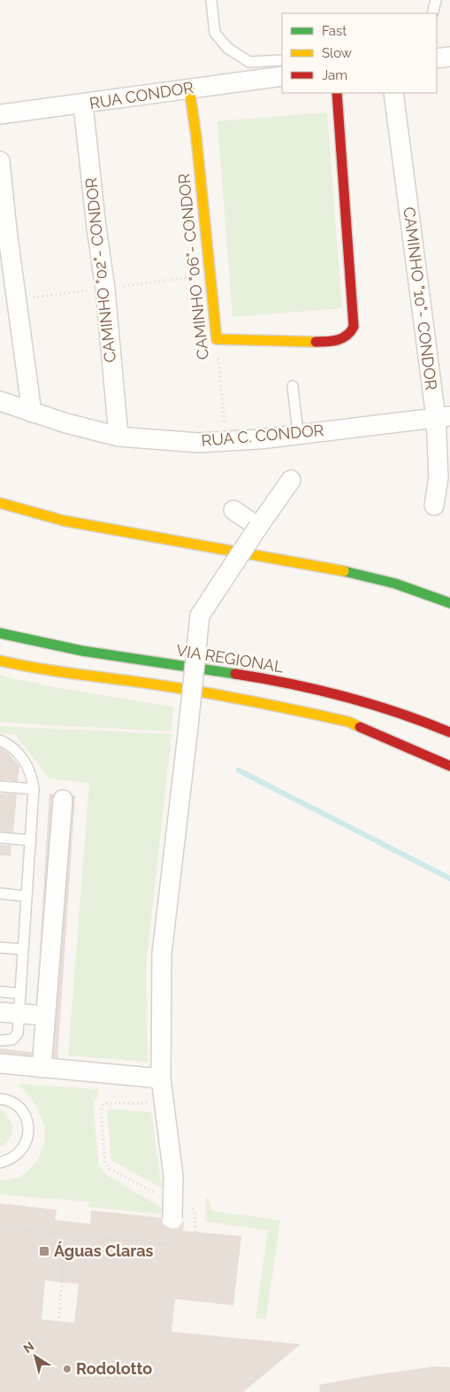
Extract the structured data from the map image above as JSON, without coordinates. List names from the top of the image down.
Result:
{
  "streets": {
    "main road": ["CAMINHO \"06\"- CONDOR", "VIA REGIONAL"],
    "street": [
      "RUA CONDOR",
      "CAMINHO \"02\"- CONDOR",
      "CAMINHO \"10\"- CONDOR",
      "RUA C. CONDOR"
    ]
  },
  "crossings": [
    ["RUA CONDOR", "CAMINHO \"06\"- CONDOR"],
    ["RUA CONDOR", "CAMINHO \"02\"- CONDOR"],
    ["CAMINHO \"06\"- CONDOR", "RUA C. CONDOR"],
    ["CAMINHO \"02\"- CONDOR", "RUA C. CONDOR"],
    ["CAMINHO \"10\"- CONDOR", "RUA C. CONDOR"]
  ],
  "places": {
    "transit": ["Águas Claras"],
    "other": ["Rodolotto"]
  },
  "legend": ["Fast", "Slow", "Jam"],
  "north": "top left"
}
